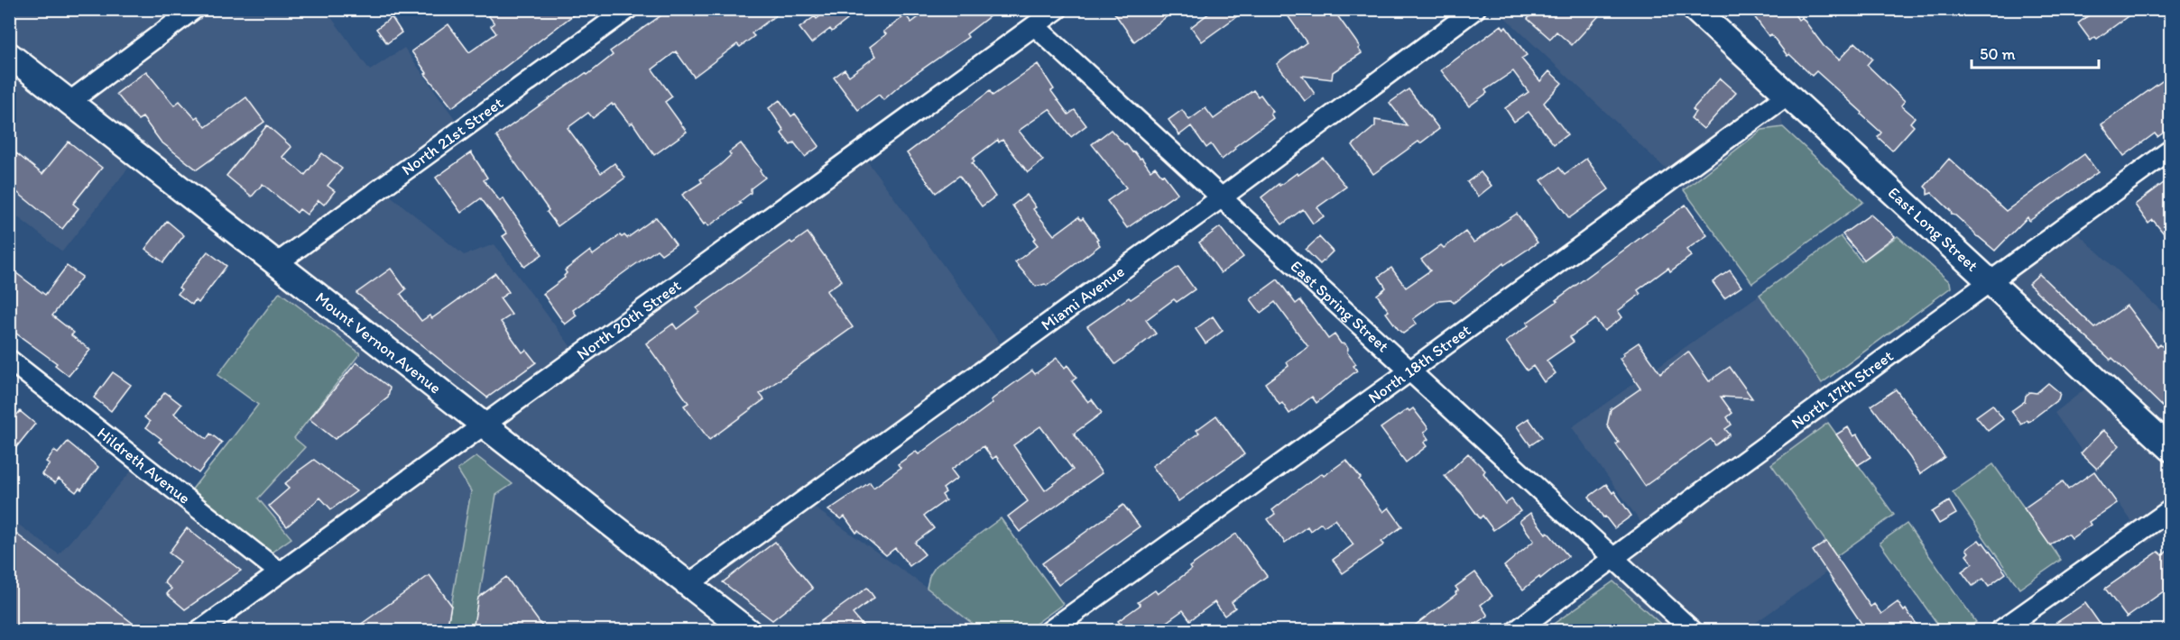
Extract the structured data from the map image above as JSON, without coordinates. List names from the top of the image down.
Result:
{
  "streets": {
    "street": [
      "North 21st Street",
      "East Long Street",
      "Miami Avenue",
      "East Spring Street",
      "North 20th Street",
      "Mount Vernon Avenue",
      "North 18th Street",
      "North 17th Street",
      "Hildreth Avenue"
    ]
  },
  "crossings": [
    ["North 21st Street", "Mount Vernon Avenue"],
    ["East Long Street", "North 18th Street"],
    ["East Long Street", "North 17th Street"],
    ["Miami Avenue", "East Spring Street"],
    ["Miami Avenue", "Mount Vernon Avenue"],
    ["East Spring Street", "North 20th Street"],
    ["East Spring Street", "North 18th Street"],
    ["East Spring Street", "North 17th Street"],
    ["North 20th Street", "Mount Vernon Avenue"],
    ["North 20th Street", "Hildreth Avenue"]
  ],
  "scale_bar": "50 m"
}
